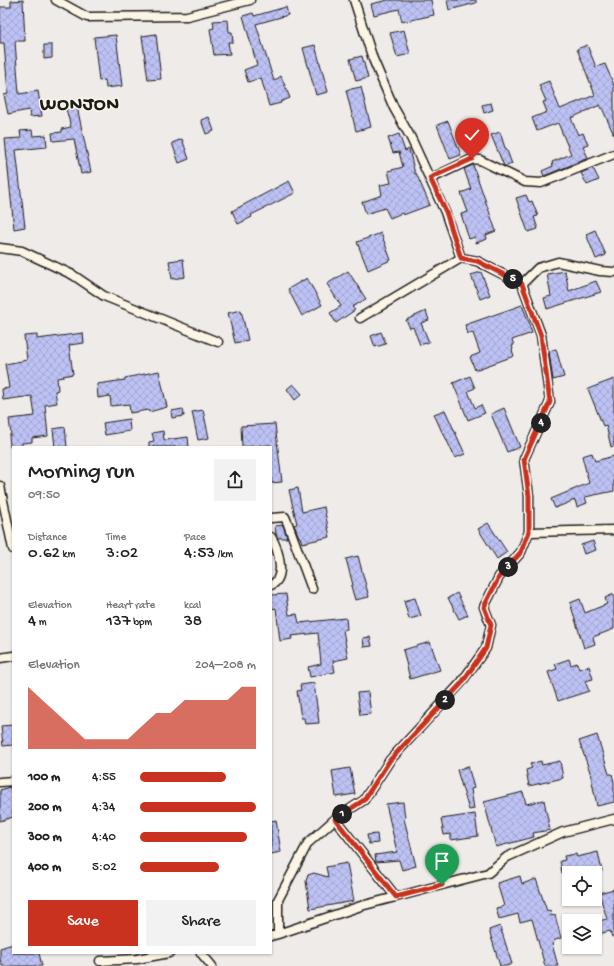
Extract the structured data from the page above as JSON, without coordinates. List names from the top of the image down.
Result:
{
  "districts": ["WONJON"],
  "page": {
    "pins": [
      "5",
      "4",
      "3",
      "2",
      "1"
    ],
    "heading": ["Morning run", "09:50"],
    "stats": [
      ["Distance", "0.62 km"],
      ["Time", "3:02"],
      ["Pace", "4:53 /km"],
      ["Elevation", "4 m"],
      ["Heart rate", "137 bpm"],
      ["kcal", "38"]
    ],
    "chart": ["Elevation", "204–208 m"],
    "list": [
      {
        "name": "100 m",
        "note": "4:55"
      },
      {
        "name": "200 m",
        "note": "4:34"
      },
      {
        "name": "300 m",
        "note": "4:40"
      },
      {
        "name": "400 m",
        "note": "5:02"
      }
    ],
    "buttons": ["Save", "Share"]
  }
}
